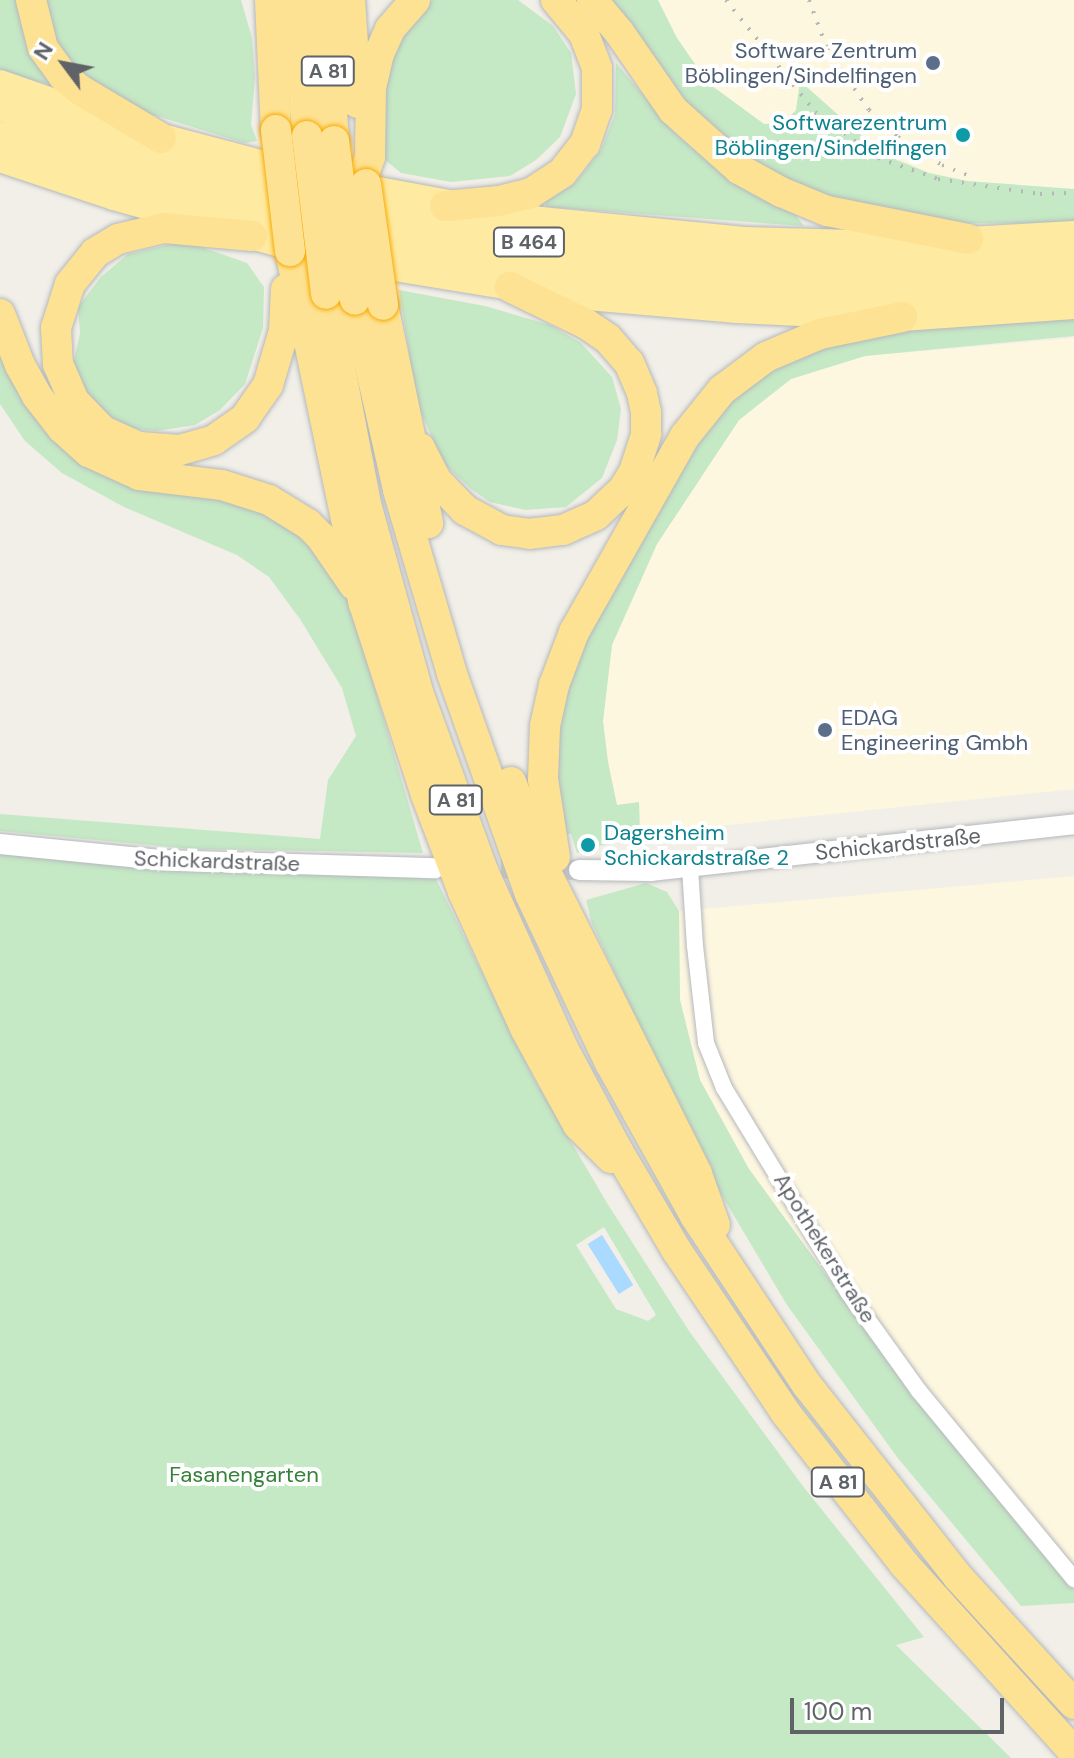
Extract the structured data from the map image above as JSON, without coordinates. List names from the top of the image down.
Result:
{
  "streets": {
    "highway": ["A 81", "B 464"],
    "street": ["Schickardstraße", "Apothekerstraße"]
  },
  "crossings": [
    ["Schickardstraße", "Apothekerstraße"]
  ],
  "parks": ["Fasanengarten"],
  "places": [
    "Software Zentrum Böblingen/Sindelfingen",
    "Softwarezentrum Böblingen/Sindelfingen",
    "EDAG Engineering Gmbh",
    "Dagersheim Schickardstraße 2"
  ],
  "scale_bar": "100 m",
  "north": "top left"
}
